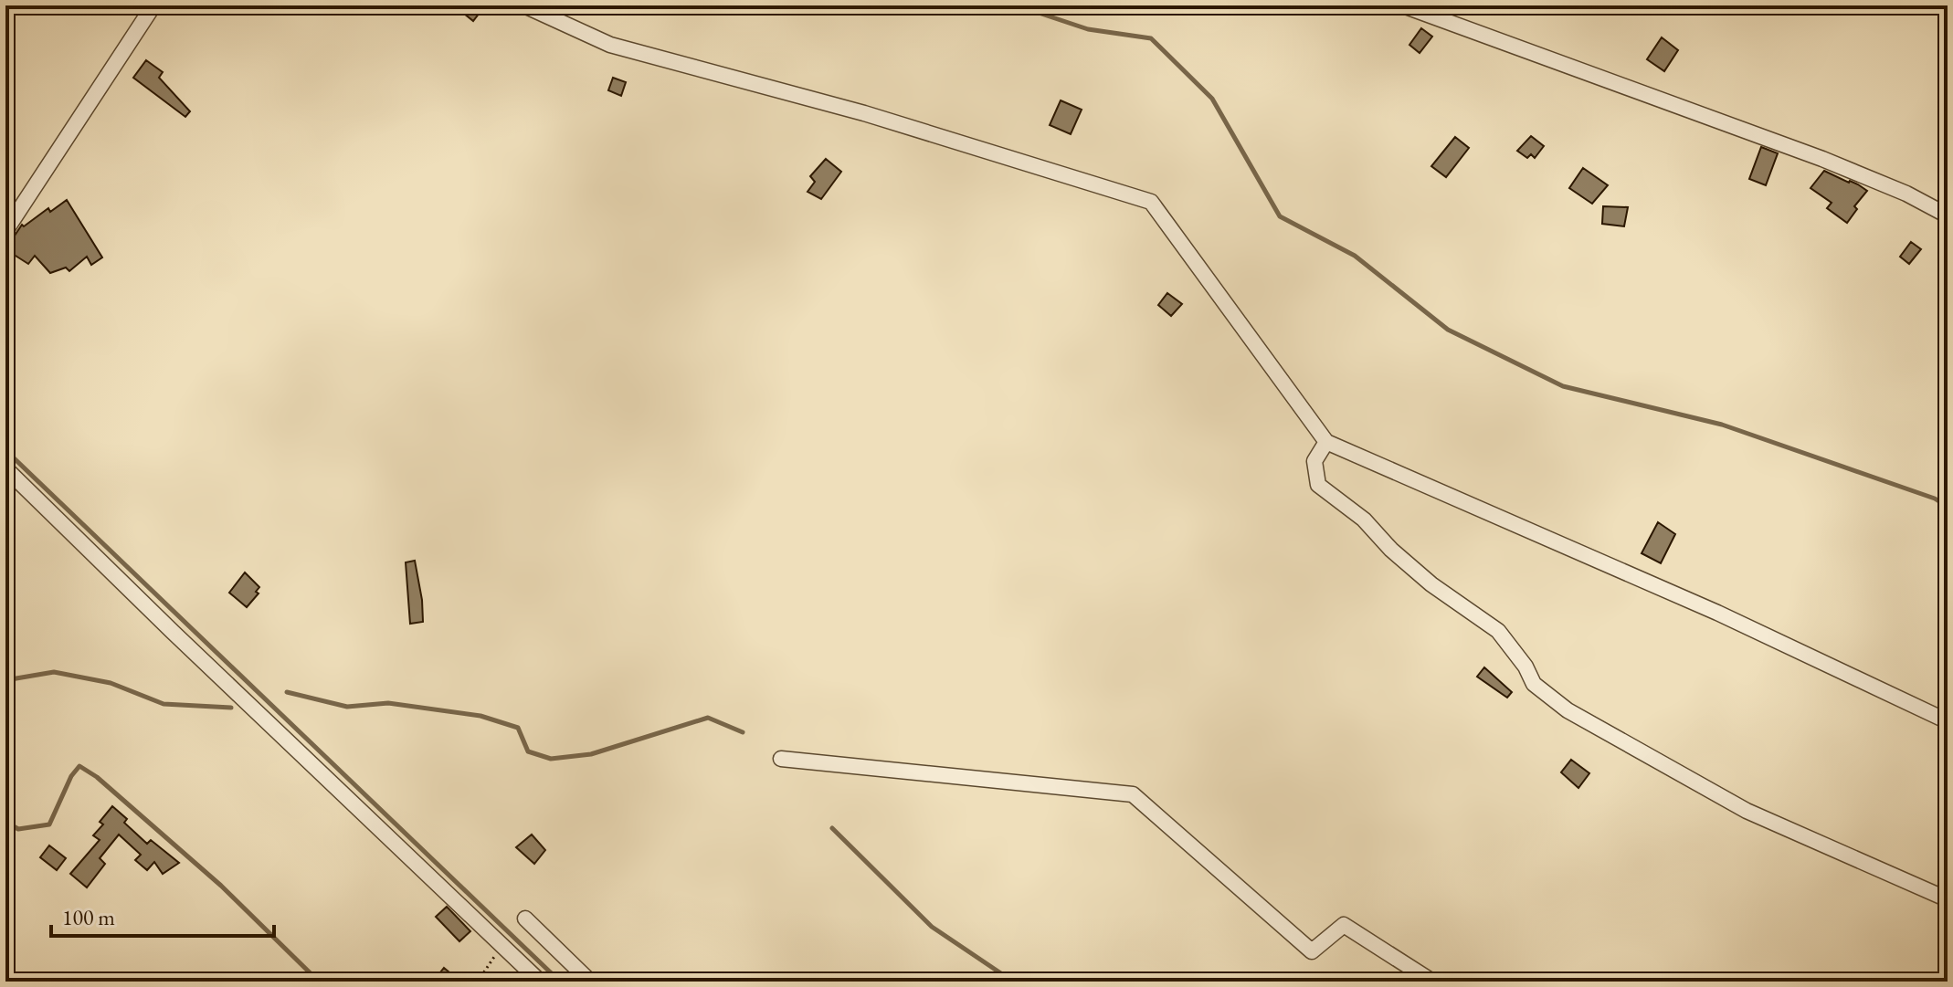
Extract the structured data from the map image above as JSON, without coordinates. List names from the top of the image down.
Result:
{
  "scale_bar": "100 m"
}
